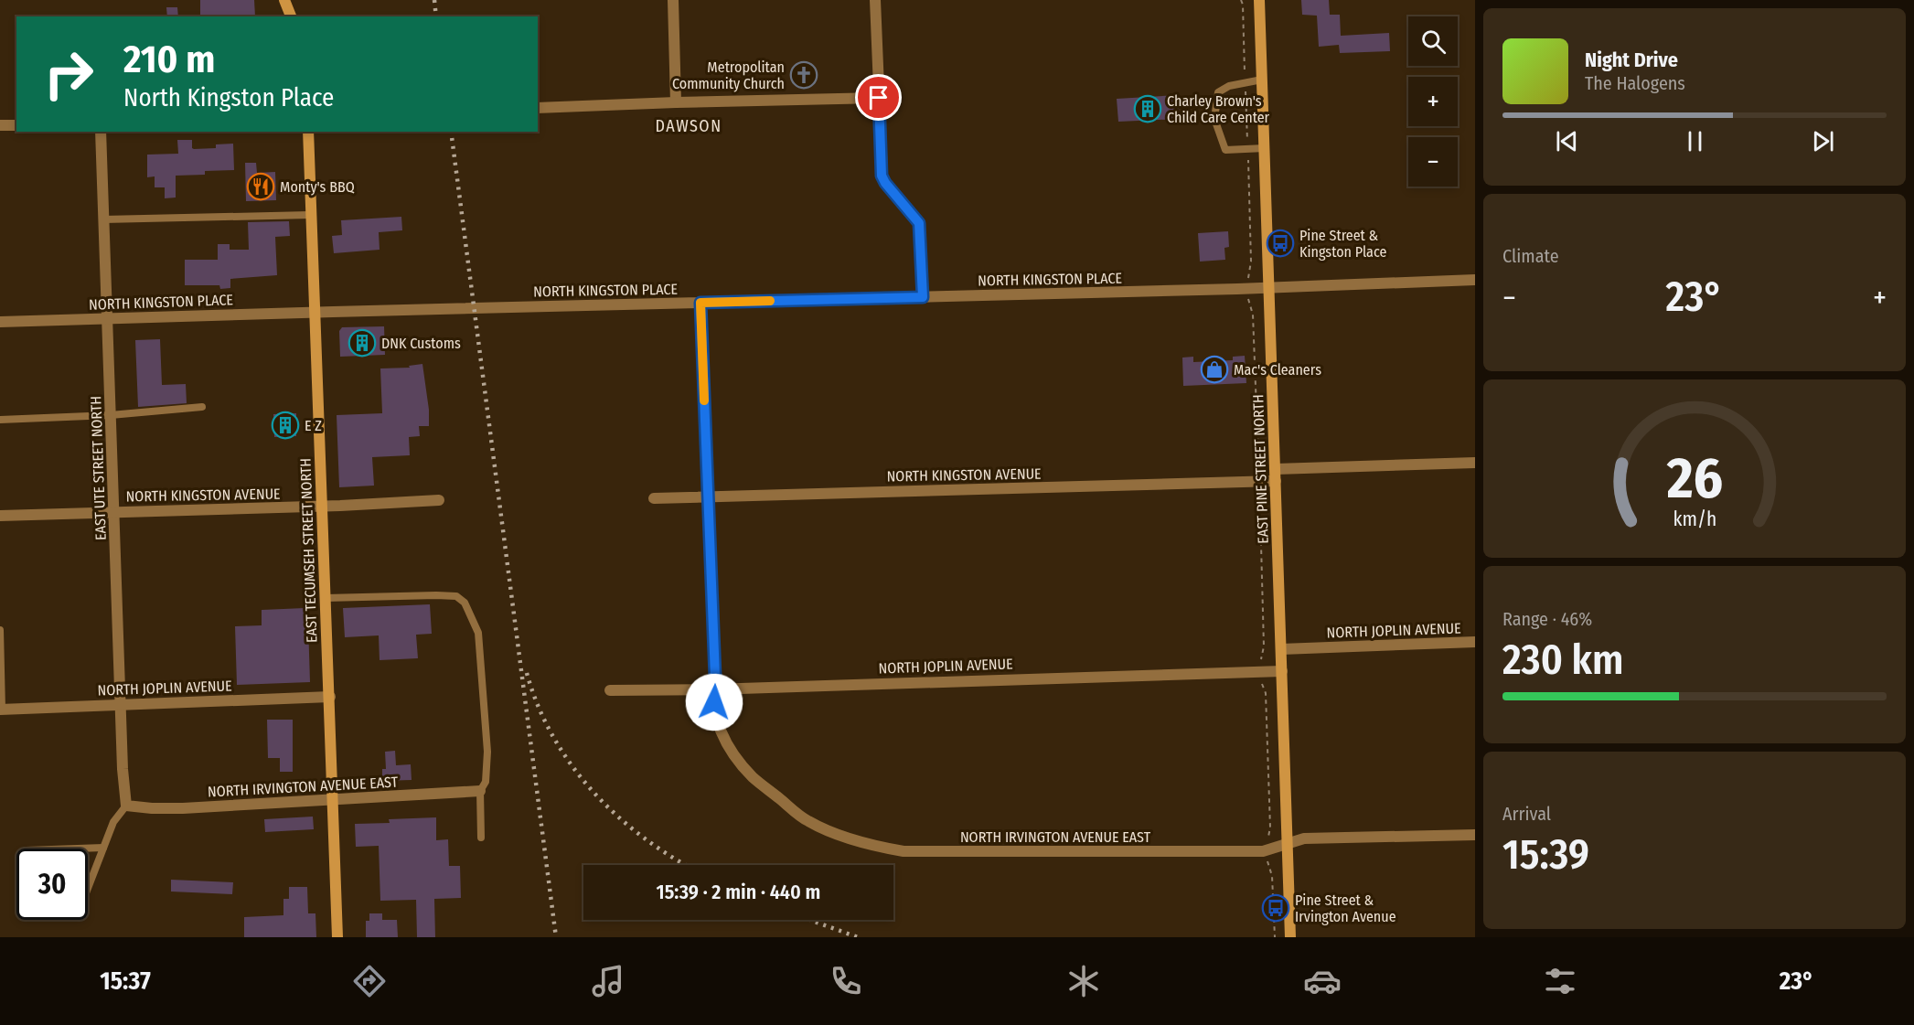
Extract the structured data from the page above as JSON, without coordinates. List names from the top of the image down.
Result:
{
  "streets": {
    "main road": ["EAST PINE STREET NORTH", "EAST TECUMSEH STREET NORTH"],
    "street": [
      "NORTH KINGSTON PLACE",
      "EAST UTE STREET NORTH",
      "NORTH KINGSTON AVENUE",
      "NORTH JOPLIN AVENUE",
      "NORTH IRVINGTON AVENUE EAST"
    ]
  },
  "crossings": [
    ["NORTH KINGSTON PLACE", "EAST UTE STREET NORTH"],
    ["NORTH KINGSTON PLACE", "EAST PINE STREET NORTH"],
    ["NORTH KINGSTON PLACE", "EAST TECUMSEH STREET NORTH"],
    ["NORTH KINGSTON PLACE", "NORTH IRVINGTON AVENUE EAST"],
    ["EAST UTE STREET NORTH", "NORTH KINGSTON AVENUE"],
    ["EAST UTE STREET NORTH", "NORTH JOPLIN AVENUE"],
    ["EAST UTE STREET NORTH", "NORTH IRVINGTON AVENUE EAST"],
    ["EAST PINE STREET NORTH", "NORTH KINGSTON AVENUE"],
    ["EAST PINE STREET NORTH", "NORTH JOPLIN AVENUE"],
    ["EAST PINE STREET NORTH", "NORTH IRVINGTON AVENUE EAST"],
    ["NORTH KINGSTON AVENUE", "EAST TECUMSEH STREET NORTH"],
    ["NORTH KINGSTON AVENUE", "NORTH IRVINGTON AVENUE EAST"],
    ["EAST TECUMSEH STREET NORTH", "NORTH JOPLIN AVENUE"],
    ["EAST TECUMSEH STREET NORTH", "NORTH IRVINGTON AVENUE EAST"],
    ["NORTH JOPLIN AVENUE", "NORTH IRVINGTON AVENUE EAST"]
  ],
  "districts": ["DAWSON"],
  "places": {
    "church": ["Metropolitan Community Church"],
    "building": ["Charley Brown's Child Care Center", "DNK Customs", "E Z"],
    "restaurant": ["Monty's BBQ"],
    "bus stop": ["Pine Street & Kingston Place", "Pine Street & Irvington Avenue"],
    "shop": ["Mac's Cleaners"]
  },
  "page": {
    "map_buttons": ["+", "−"],
    "turn": ["210 m", "North Kingston Place"],
    "song": ["Night Drive", "The Halogens"],
    "tile": [
      "Climate",
      ["Range · 46%", "230 km"],
      ["Arrival", "15:39"]
    ],
    "heat": ["−", "23°", "+"],
    "limit": "30",
    "trip": "15:39 · 2 min · 440 m",
    "tabs": ["15:37", "23°"],
    "gauge": ["26", "km/h"]
  }
}
